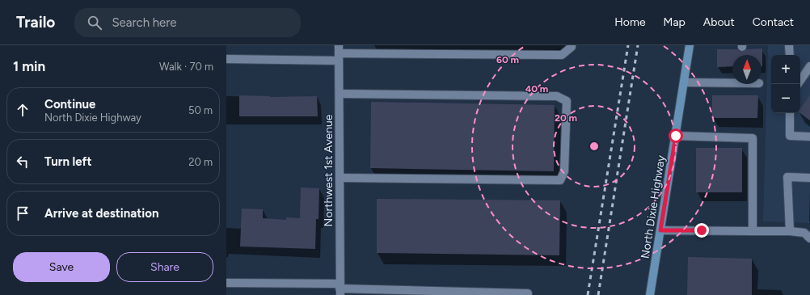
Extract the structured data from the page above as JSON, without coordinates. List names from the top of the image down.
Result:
{
  "streets": {
    "main road": ["North Dixie Highway"],
    "street": ["Northwest 1st Avenue"]
  },
  "north": "top",
  "page": {
    "header": "Trailo",
    "search": "Search here",
    "nav": [
      "Home",
      "Map",
      "About",
      "Contact"
    ],
    "heading": ["1 min", "Walk · 70 m"],
    "map_buttons": ["+", "−"],
    "list": [
      ["Continue", "North Dixie Highway", "50 m"],
      ["Turn left", "20 m"],
      "Arrive at destination"
    ],
    "buttons": ["Save", "Share"]
  },
  "rings": ["60 m", "40 m", "20 m"]
}
